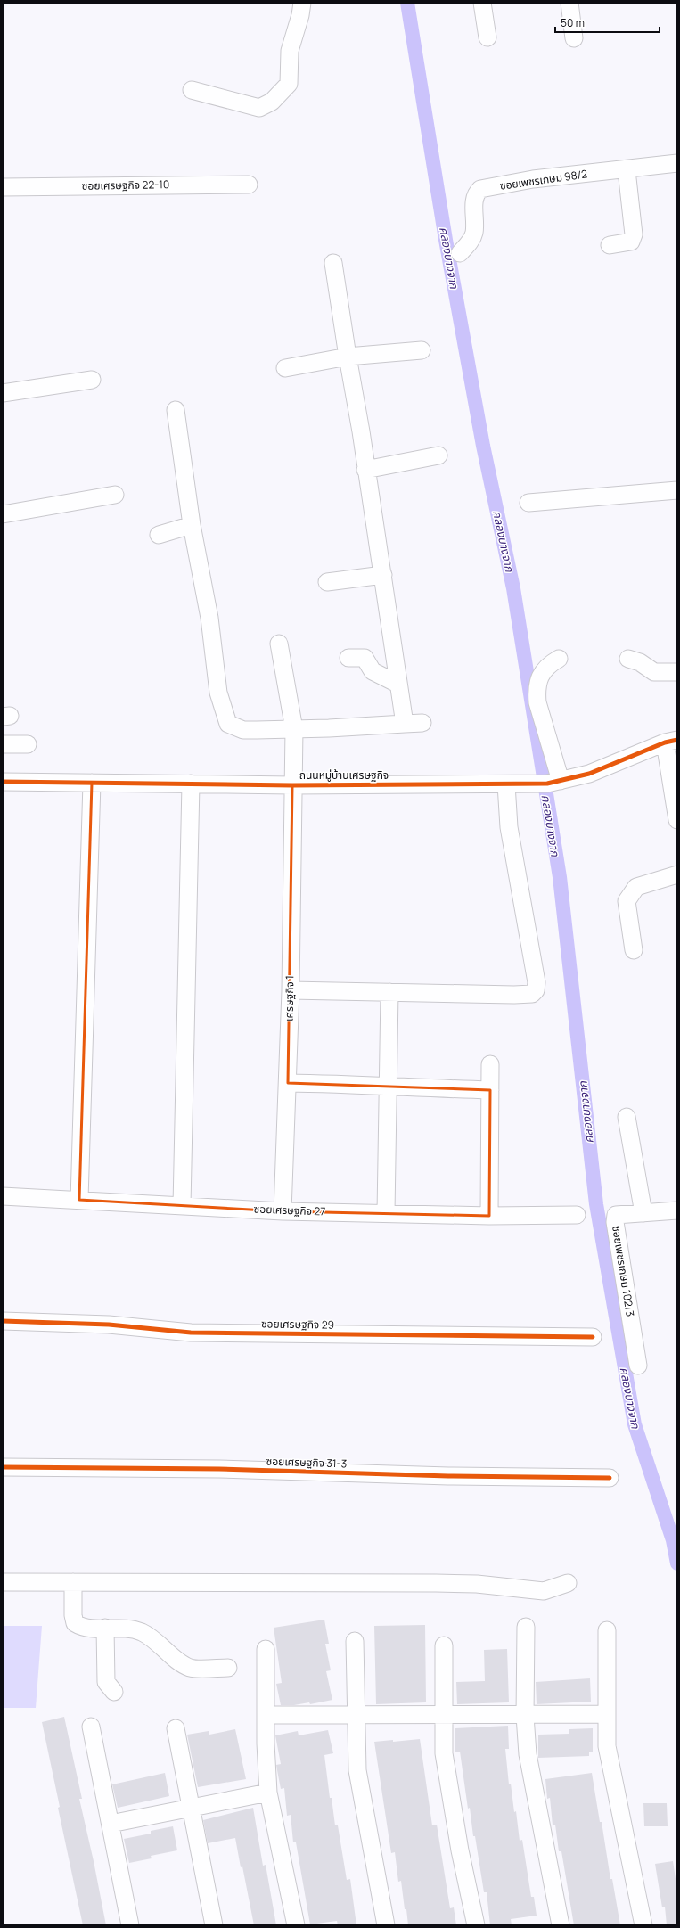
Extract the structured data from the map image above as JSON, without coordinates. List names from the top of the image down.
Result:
{
  "streets": {
    "street": [
      "ซอยเพชรเกษม 98/2",
      "ซอยเศรษฐกิจ 22-10",
      "ถนนหมู่บ้านเศรษฐกิจ",
      "เศรษฐกิจ 1",
      "ซอยเศรษฐกิจ 27",
      "ซอยเพชรเกษม 102/3",
      "ซอยเศรษฐกิจ 29",
      "ซอยเศรษฐกิจ 31-3"
    ]
  },
  "crossings": [
    ["ถนนหมู่บ้านเศรษฐกิจ", "เศรษฐกิจ 1"],
    ["เศรษฐกิจ 1", "ซอยเศรษฐกิจ 27"]
  ],
  "water": ["คลองบางจาก"],
  "scale_bar": "50 m"
}
